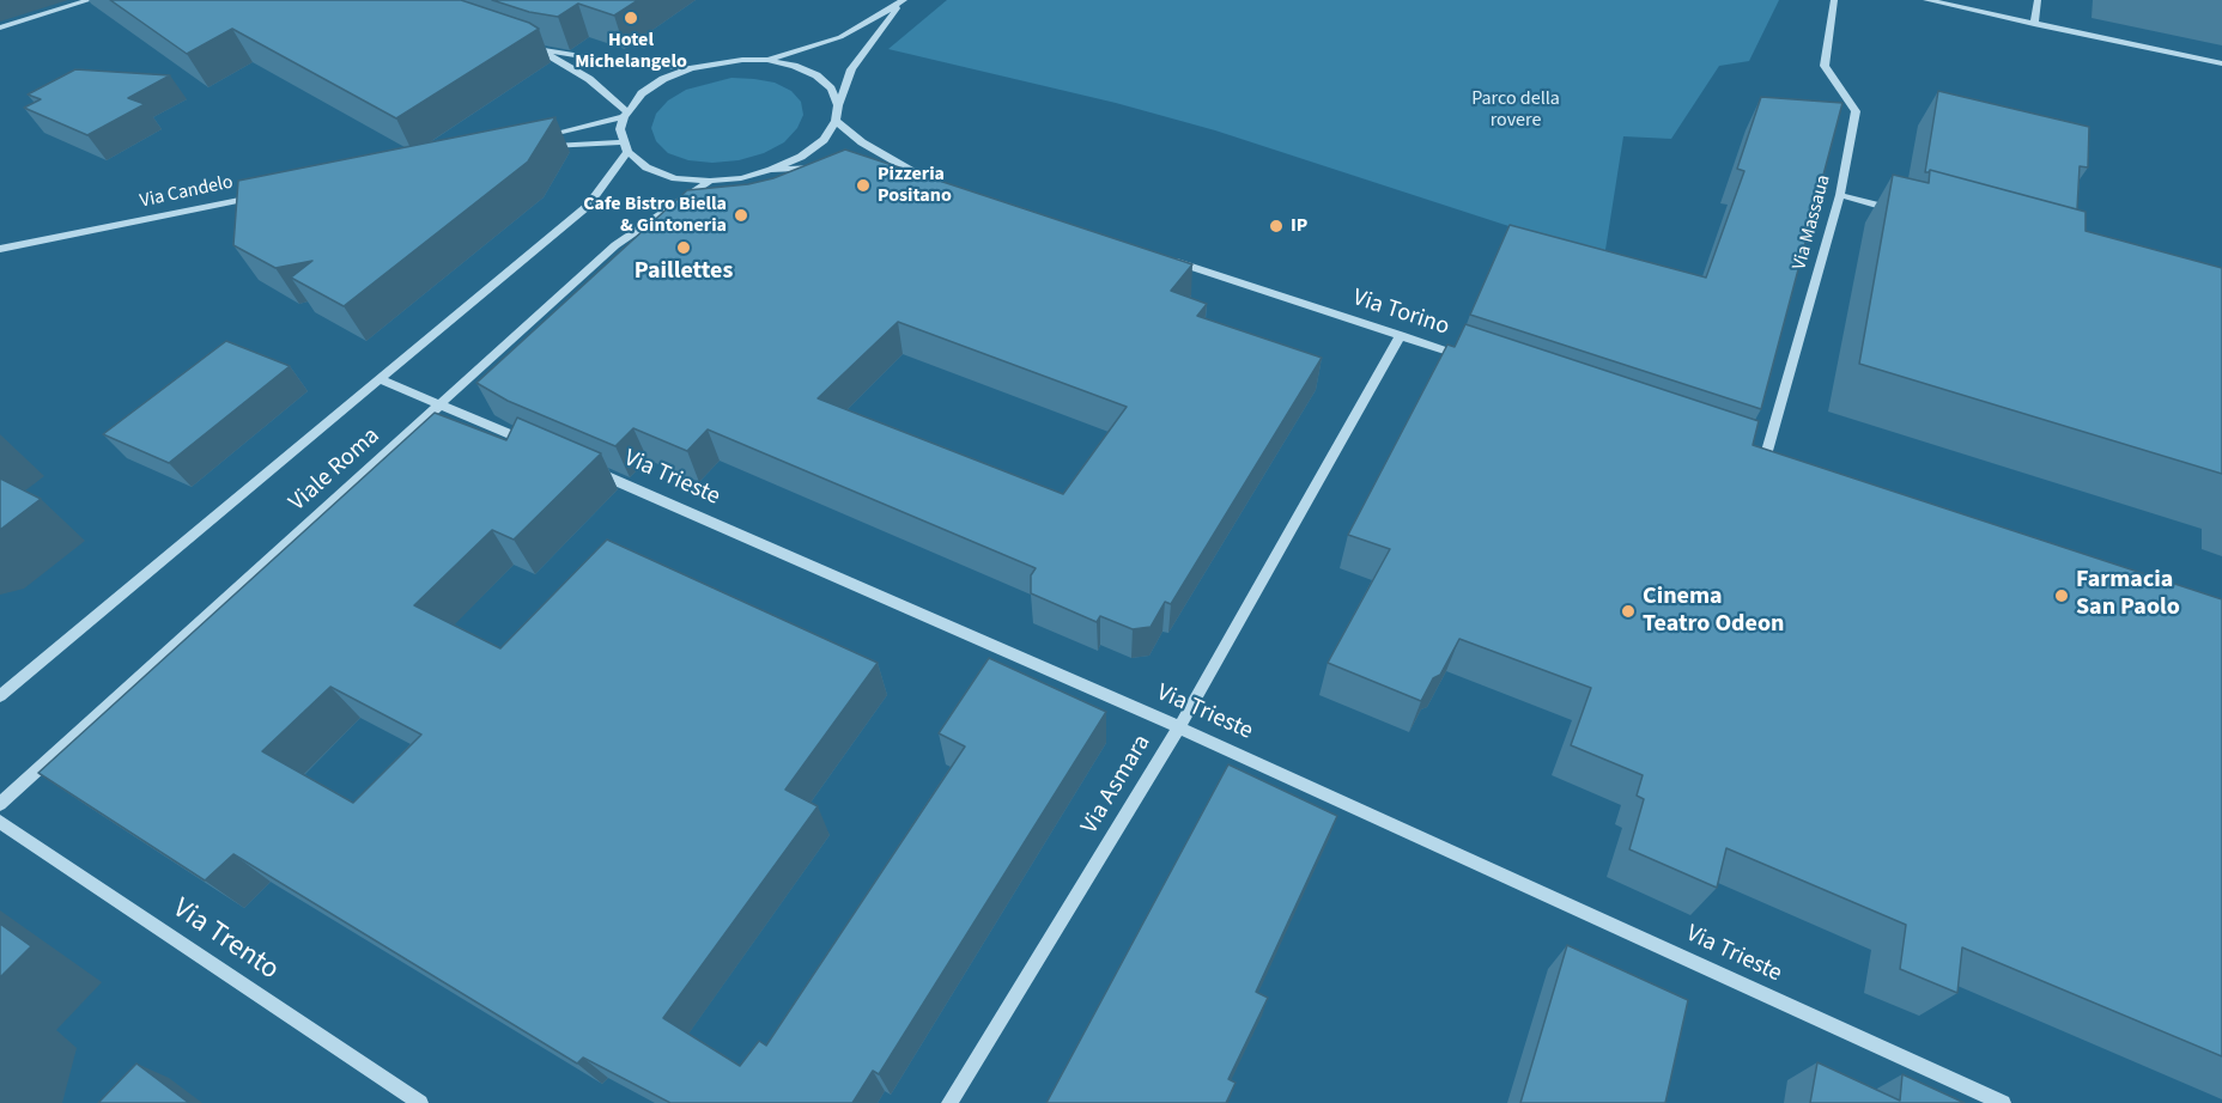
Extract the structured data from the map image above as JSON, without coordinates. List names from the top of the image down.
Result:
{
  "streets": {
    "street": [
      "Via Candelo",
      "Via Massaua",
      "Via Torino",
      "Viale Roma",
      "Via Trieste",
      "Via Asmara",
      "Via Trento"
    ]
  },
  "crossings": [
    ["Via Torino", "Via Asmara"],
    ["Via Trieste", "Via Asmara"]
  ],
  "parks": ["Parco della rovere"],
  "places": [
    "Hotel Michelangelo",
    "Pizzeria Positano",
    "Cafe Bistro Biella & Gintoneria",
    "IP",
    "Paillettes",
    "Farmacia San Paolo",
    "Cinema Teatro Odeon"
  ]
}
